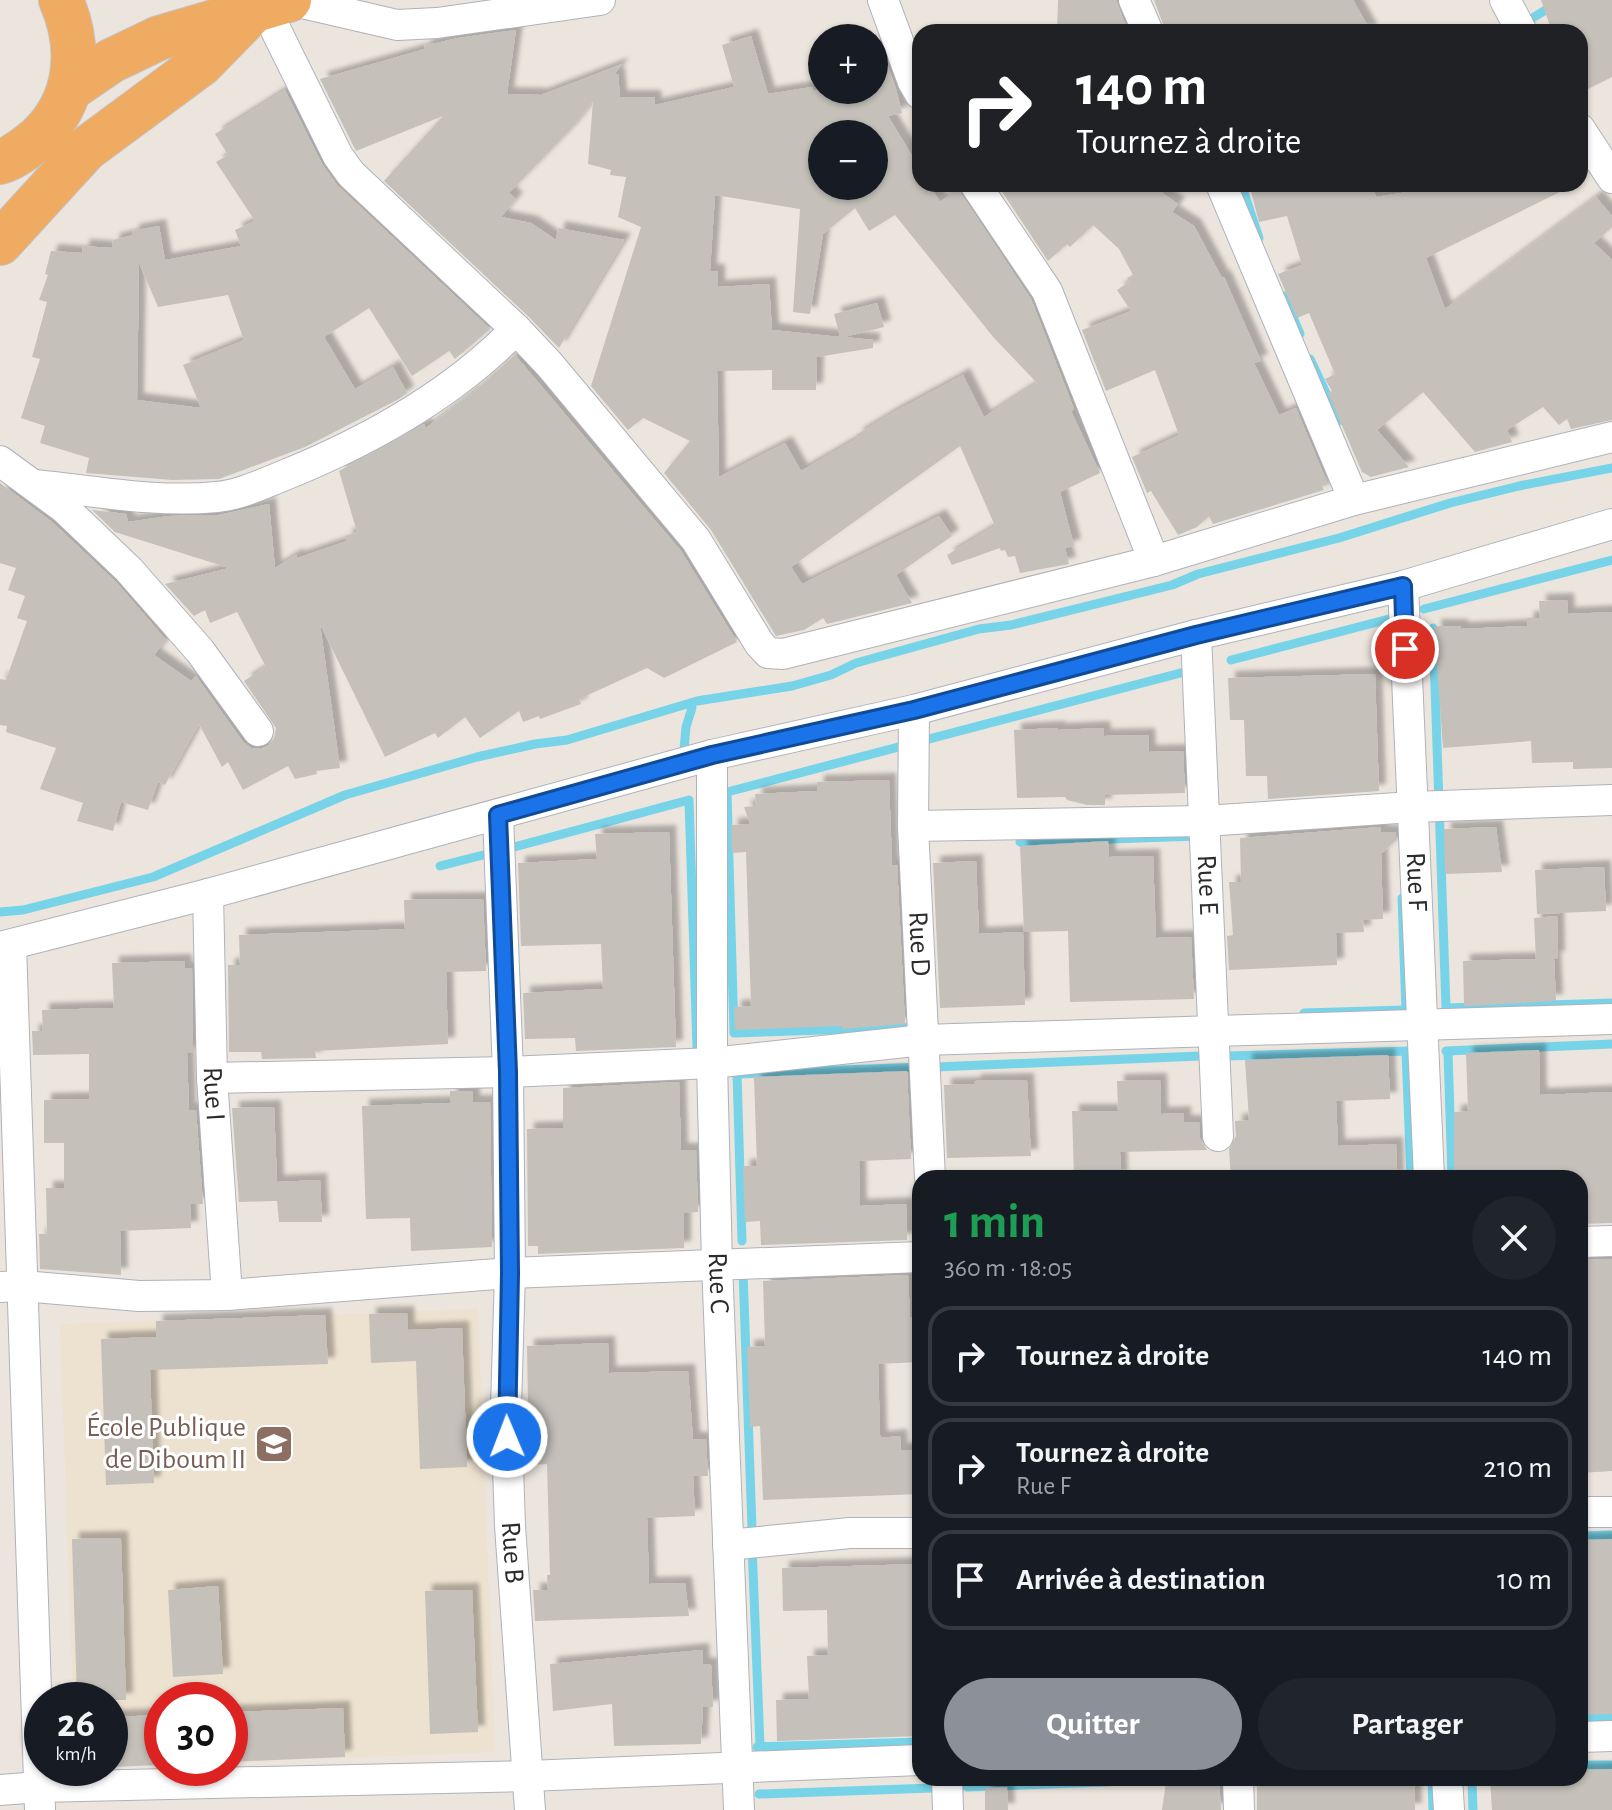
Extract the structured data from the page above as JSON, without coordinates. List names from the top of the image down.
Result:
{
  "streets": {
    "street": [
      "Rue F",
      "Rue E",
      "Rue D",
      "Rue I",
      "Rue C",
      "Rue B"
    ]
  },
  "places": {
    "school or university": ["École Publique de Diboum II"]
  },
  "page": {
    "map_buttons": ["+", "−"],
    "turn": ["140 m", "Tournez à droite"],
    "heading": ["1 min", "360 m · 18:05"],
    "list": [
      {
        "name": "Tournez à droite",
        "value": "140 m"
      },
      {
        "name": "Tournez à droite",
        "note": "Rue F",
        "value": "210 m"
      },
      {
        "name": "Arrivée à destination",
        "value": "10 m"
      }
    ],
    "buttons": ["Quitter", "Partager"],
    "speed": "26 km/h",
    "limit": "30"
  }
}
